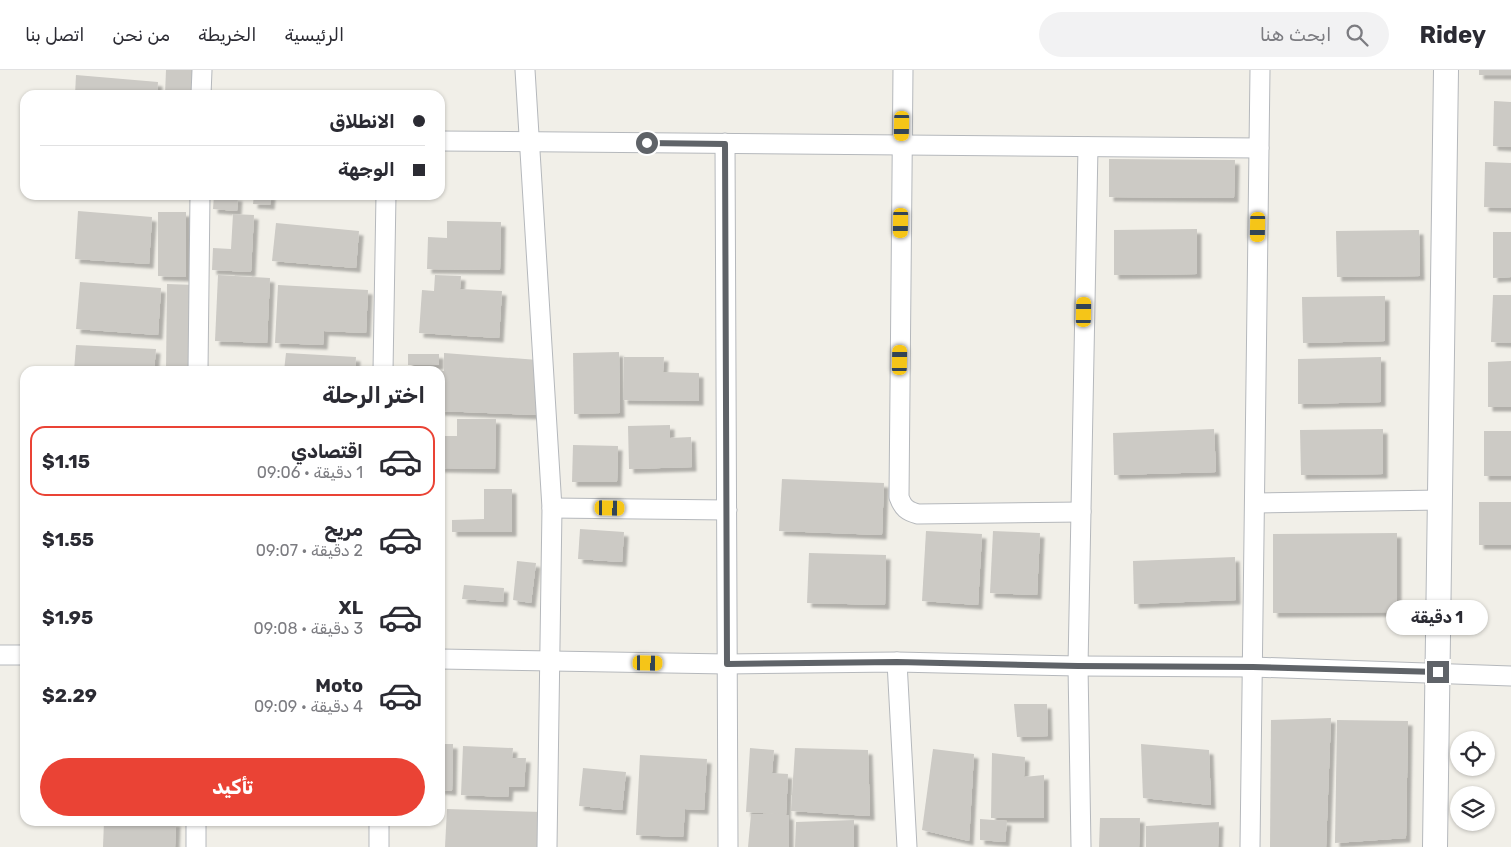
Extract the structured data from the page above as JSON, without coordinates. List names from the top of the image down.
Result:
{
  "page": {
    "header": "Ridey",
    "search": "ابحث هنا",
    "nav": [
      "الرئيسية",
      "الخريطة",
      "من نحن",
      "اتصل بنا"
    ],
    "banner": ["الانطلاق", "الوجهة"],
    "heading": "اختر الرحلة",
    "list": [
      {
        "name": "اقتصادي",
        "note": "1 دقيقة · 09:06",
        "value": "$1.15"
      },
      {
        "name": "مريح",
        "note": "2 دقيقة · 09:07",
        "value": "$1.55"
      },
      {
        "name": "XL",
        "note": "3 دقيقة · 09:08",
        "value": "$1.95"
      },
      {
        "name": "Moto",
        "note": "4 دقيقة · 09:09",
        "value": "$2.29"
      }
    ],
    "bubble": "1 دقيقة",
    "buttons": "تأكيد"
  }
}
